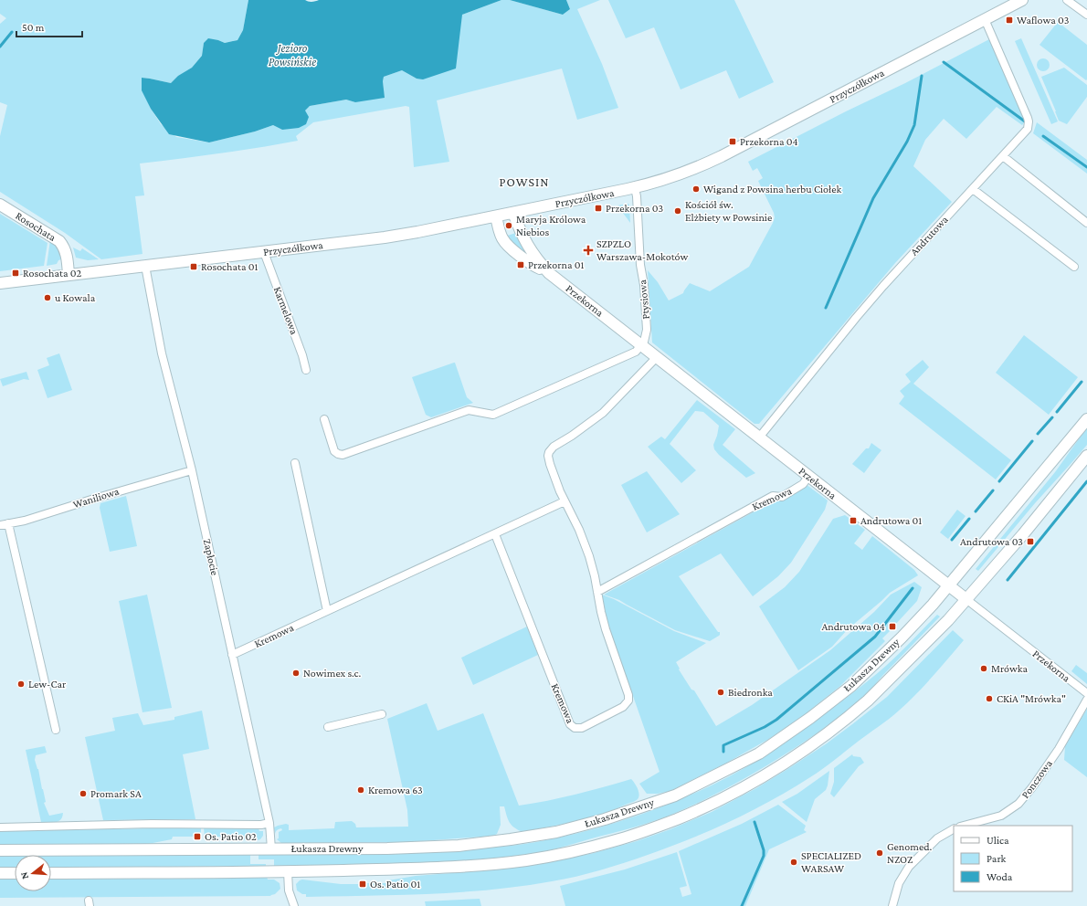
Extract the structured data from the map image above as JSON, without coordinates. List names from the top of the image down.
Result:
{
  "streets": {
    "main road": [
      "Przyczółkowa",
      "Rosochata",
      "Przekorna",
      "Łukasza Drewny"
    ],
    "street": [
      "Andrutowa",
      "Ptysiowa",
      "Karmelowa",
      "Waniliowa",
      "Kremowa",
      "Zapłocie",
      "Ponczowa"
    ]
  },
  "crossings": [
    ["Przyczółkowa", "Rosochata"],
    ["Przyczółkowa", "Andrutowa"],
    ["Przyczółkowa", "Ptysiowa"],
    ["Przyczółkowa", "Przekorna"],
    ["Przyczółkowa", "Karmelowa"],
    ["Przyczółkowa", "Zapłocie"],
    ["Andrutowa", "Przekorna"],
    ["Ptysiowa", "Przekorna"],
    ["Przekorna", "Kremowa"],
    ["Przekorna", "Łukasza Drewny"],
    ["Waniliowa", "Zapłocie"],
    ["Kremowa", "Zapłocie"],
    ["Zapłocie", "Łukasza Drewny"]
  ],
  "districts": ["POWSIN"],
  "water": ["Jezioro Powsińskie"],
  "places": {
    "transit": [
      "Waflowa 03",
      "Przekorna 04",
      "Przekorna 03",
      "Przekorna 01",
      "Rosochata 01",
      "Rosochata 02",
      "Andrutowa 01",
      "Andrutowa 03",
      "Andrutowa 04",
      "Os. Patio 02",
      "Os. Patio 01"
    ],
    "other": [
      "Wigand z Powsina herbu Ciołek",
      "Kościół św. Elżbiety w Powsinie",
      "Maryja Królowa Niebios",
      "u Kowala",
      "Mrówka",
      "Nowimex s.c.",
      "Lew-Car",
      "Biedronka",
      "CKiA \"Mrówka\"",
      "Kremowa 63",
      "Promark SA",
      "Genomed. NZOZ",
      "SPECIALIZED WARSAW"
    ],
    "health": ["SZPZLO Warszawa-Mokotów"]
  },
  "legend": ["Ulica", "Park", "Woda"],
  "scale_bar": "50 m",
  "north": "left"
}
